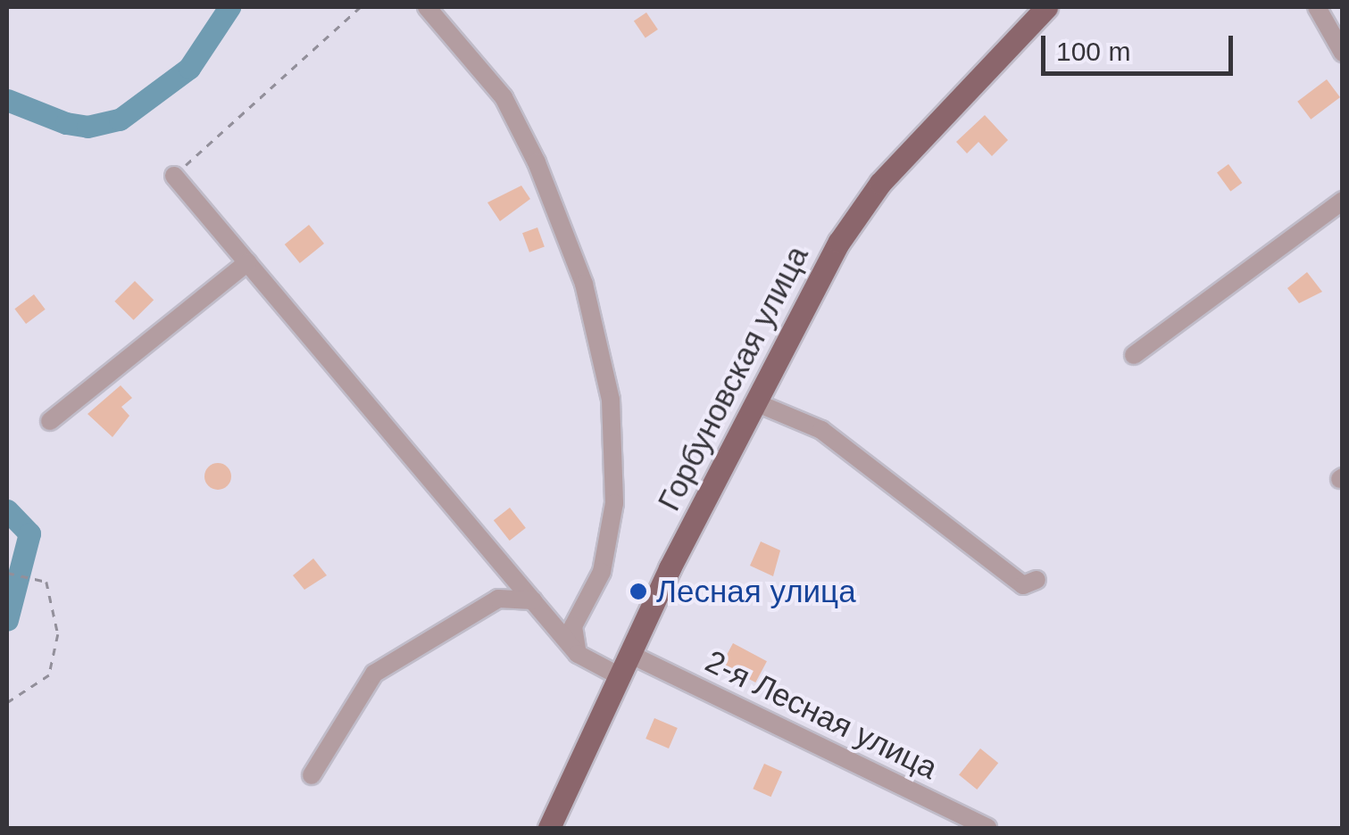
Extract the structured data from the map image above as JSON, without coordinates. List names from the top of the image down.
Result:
{
  "streets": {
    "main road": ["Горбуновская улица"],
    "street": ["2-я Лесная улица"]
  },
  "crossings": [
    ["Горбуновская улица", "2-я Лесная улица"]
  ],
  "places": ["Лесная улица"],
  "scale_bar": "100 m"
}
